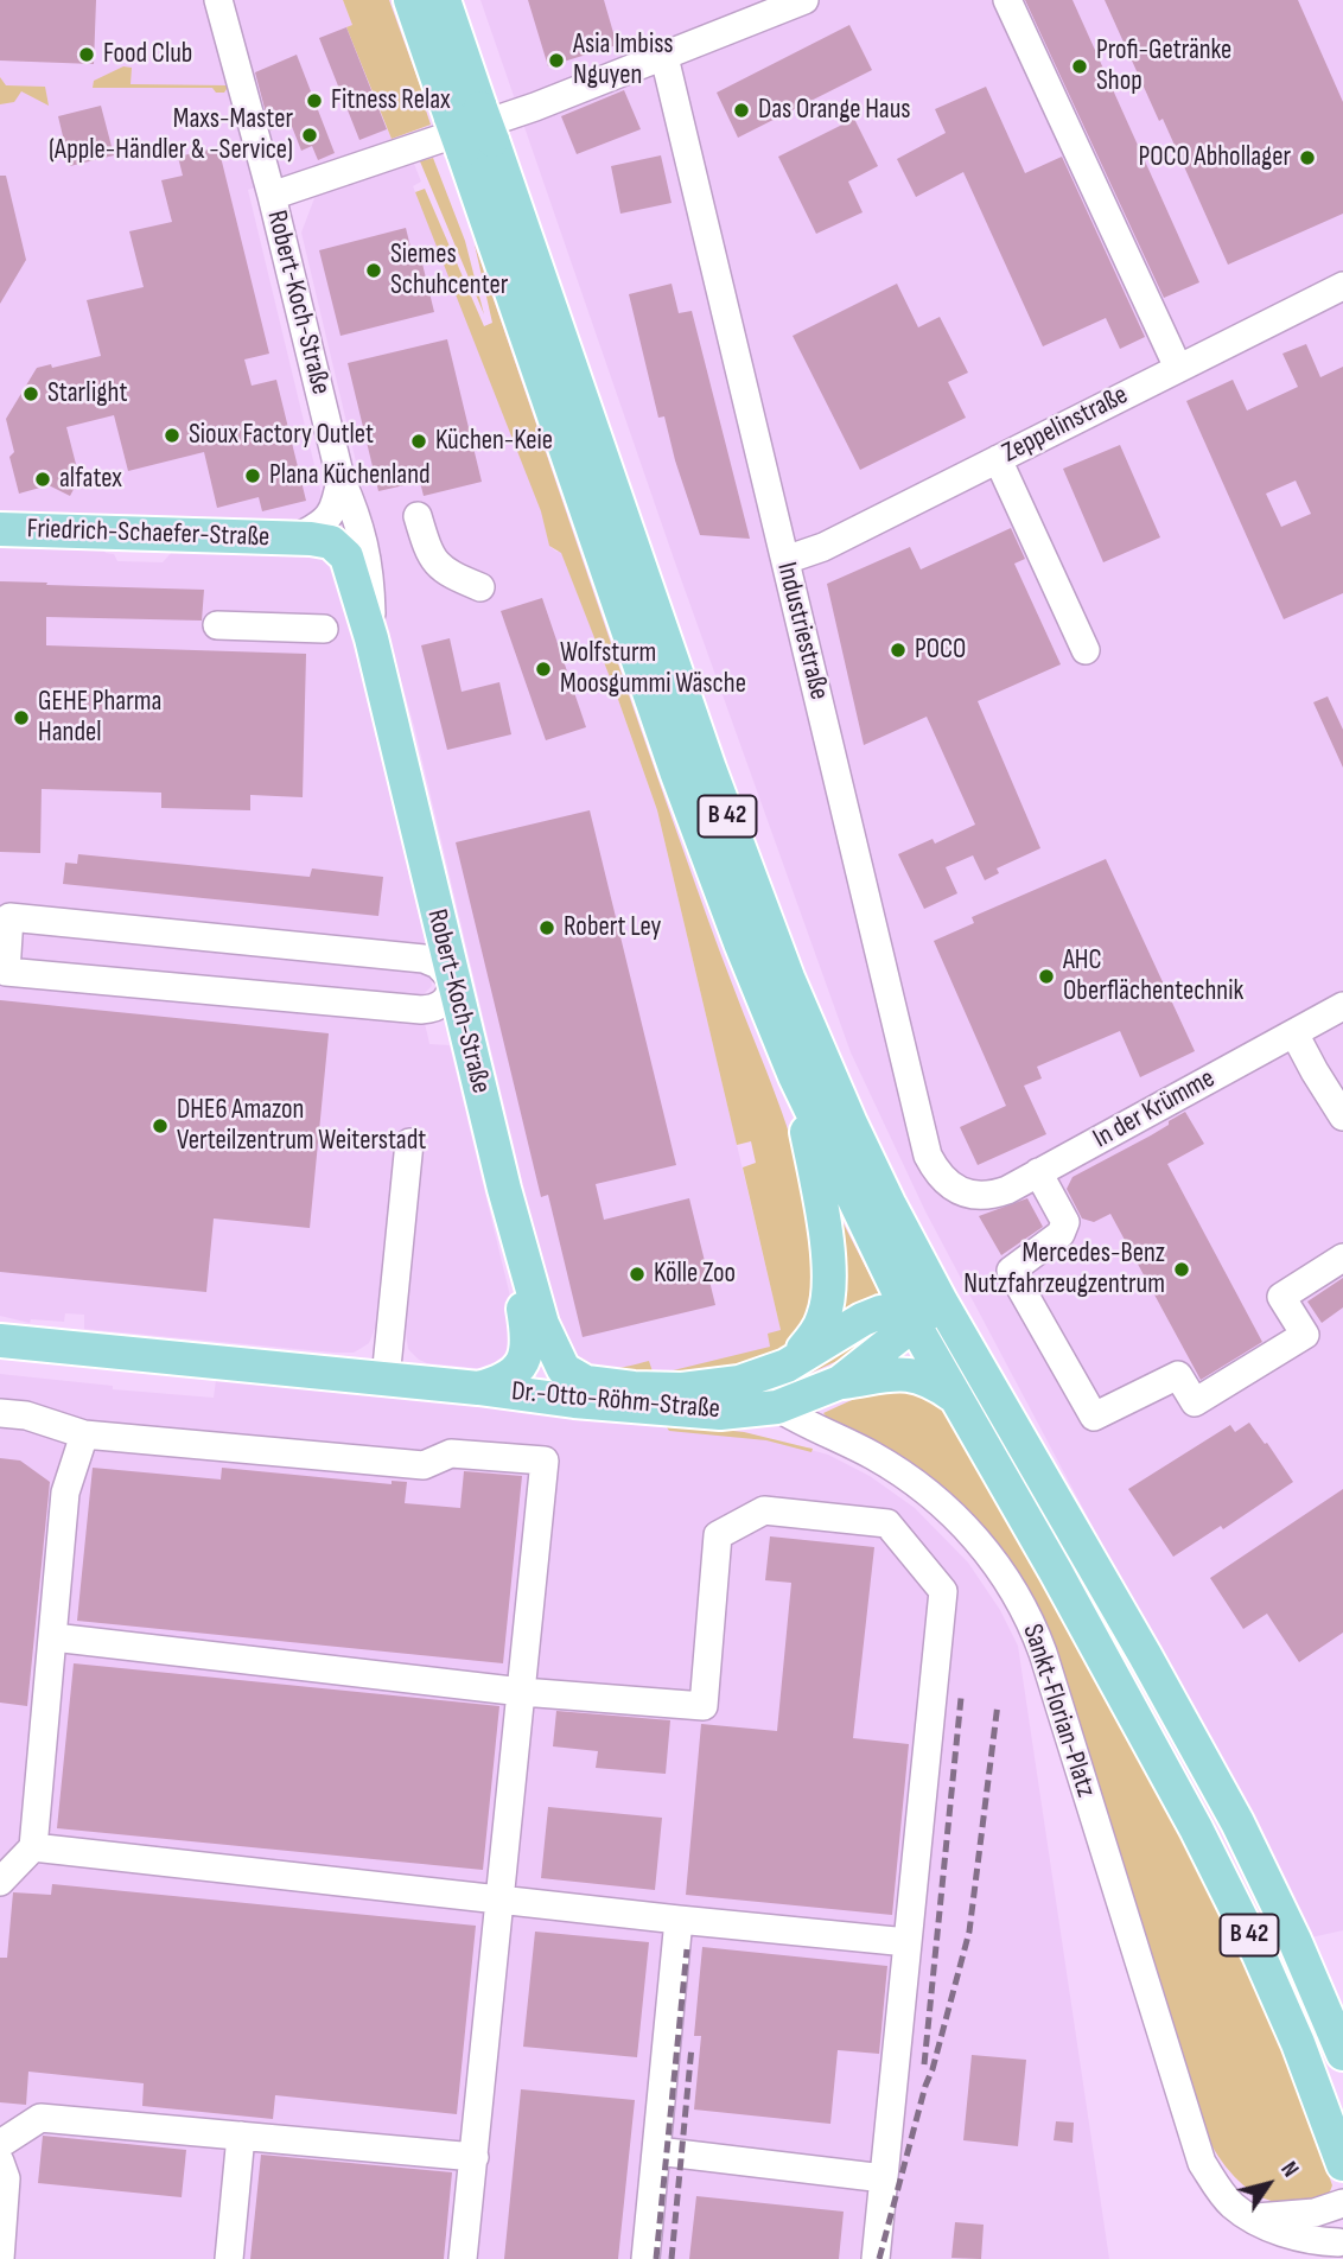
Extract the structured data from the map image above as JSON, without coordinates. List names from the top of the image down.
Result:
{
  "streets": {
    "main road": [
      "Robert-Koch-Straße",
      "Friedrich-Schaefer-Straße",
      "B 42",
      "Dr.-Otto-Röhm-Straße"
    ],
    "street": [
      "Zeppelinstraße",
      "Industriestraße",
      "In der Krümme",
      "Sankt-Florian-Platz"
    ]
  },
  "crossings": [
    ["Robert-Koch-Straße", "Friedrich-Schaefer-Straße"],
    ["Robert-Koch-Straße", "Industriestraße"],
    ["Robert-Koch-Straße", "B 42"],
    ["Robert-Koch-Straße", "Dr.-Otto-Röhm-Straße"],
    ["Zeppelinstraße", "Industriestraße"],
    ["Industriestraße", "In der Krümme"],
    ["B 42", "Dr.-Otto-Röhm-Straße"],
    ["Dr.-Otto-Röhm-Straße", "Sankt-Florian-Platz"]
  ],
  "places": [
    "Food Club",
    "Asia Imbiss Nguyen",
    "Profi-Getränke Shop",
    "Fitness Relax",
    "Das Orange Haus",
    "Maxs-Master (Apple-Händler & -Service)",
    "POCO Abhollager",
    "Siemes Schuhcenter",
    "Starlight",
    "Sioux Factory Outlet",
    "Küchen-Keie",
    "Plana Küchenland",
    "alfatex",
    "POCO",
    "Wolfsturm Moosgummi Wäsche",
    "GEHE Pharma Handel",
    "Robert Ley",
    "AHC Oberflächentechnik",
    "DHE6 Amazon Verteilzentrum Weiterstadt",
    "Mercedes-Benz Nutzfahrzeugzentrum",
    "Kölle Zoo"
  ],
  "north": "top right"
}
